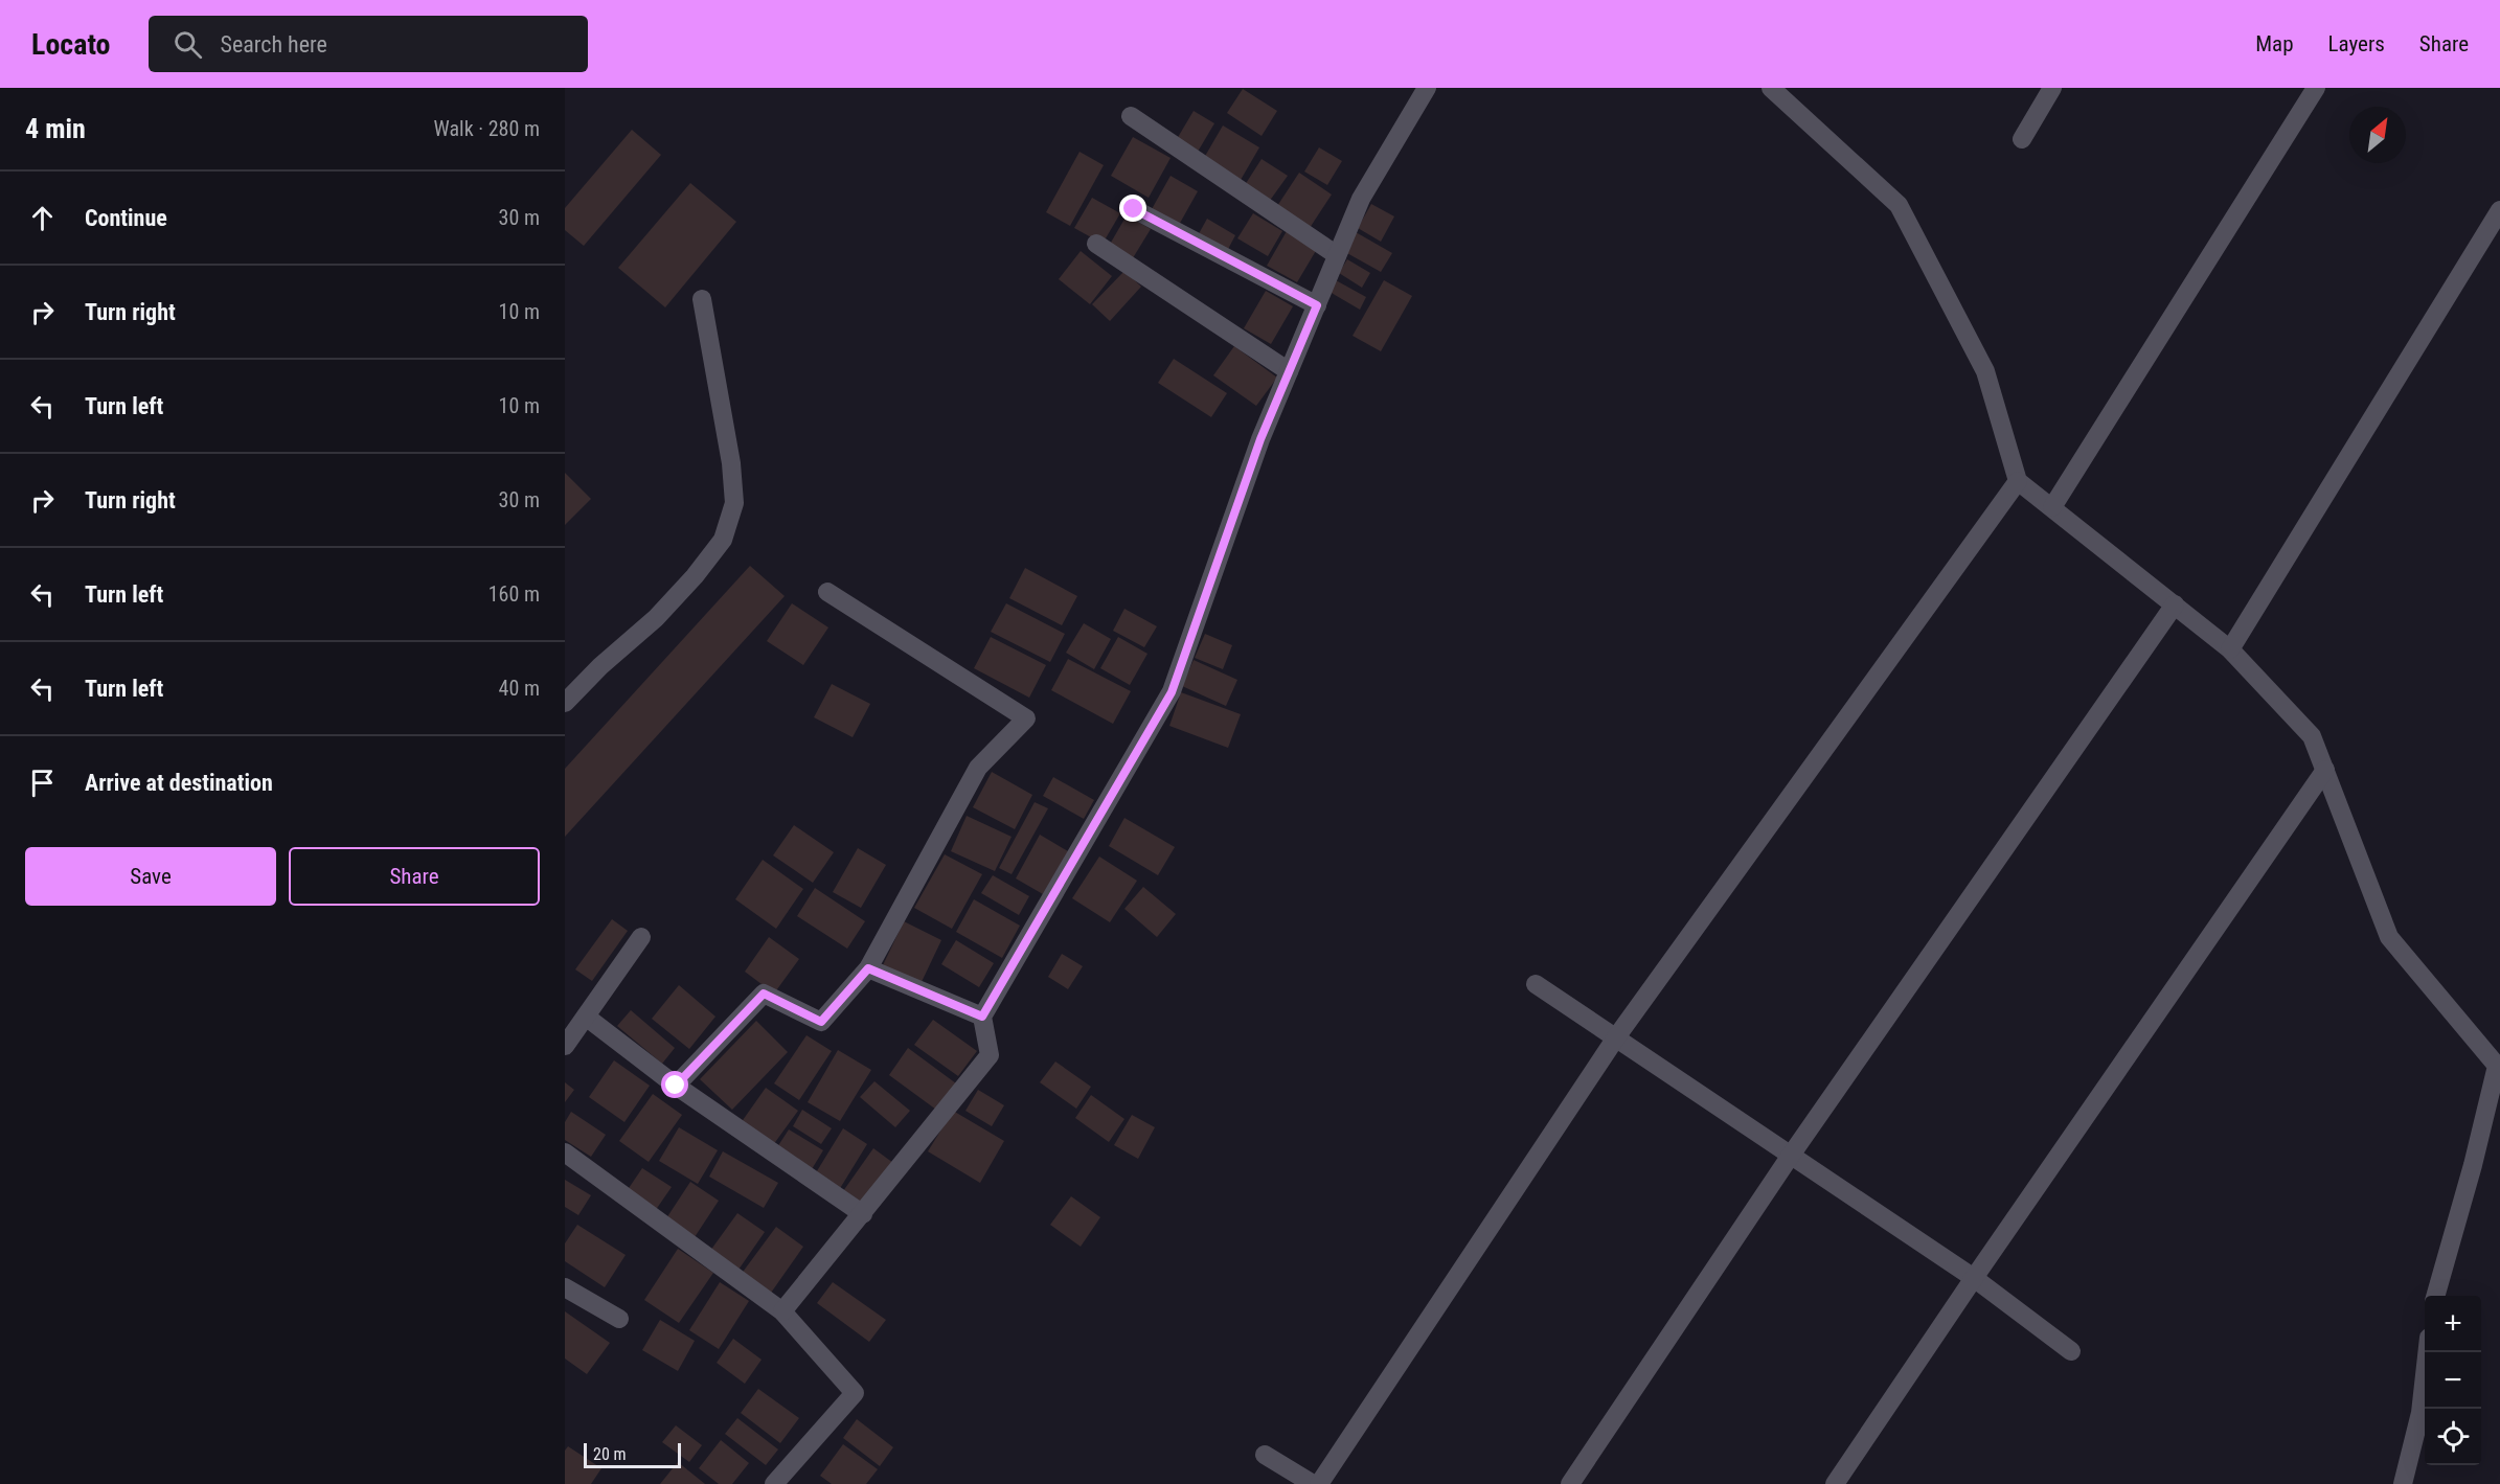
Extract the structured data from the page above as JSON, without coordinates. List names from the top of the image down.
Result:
{
  "scale_bar": "20 m",
  "north": "top right",
  "page": {
    "header": "Locato",
    "search": "Search here",
    "nav": ["Map", "Layers", "Share"],
    "heading": ["4 min", "Walk · 280 m"],
    "list": [
      ["Continue", "30 m"],
      ["Turn right", "10 m"],
      ["Turn left", "10 m"],
      ["Turn right", "30 m"],
      ["Turn left", "160 m"],
      ["Turn left", "40 m"],
      "Arrive at destination"
    ],
    "buttons": ["Save", "Share"],
    "map_buttons": ["+", "−"],
    "scale": "20 m"
  }
}
